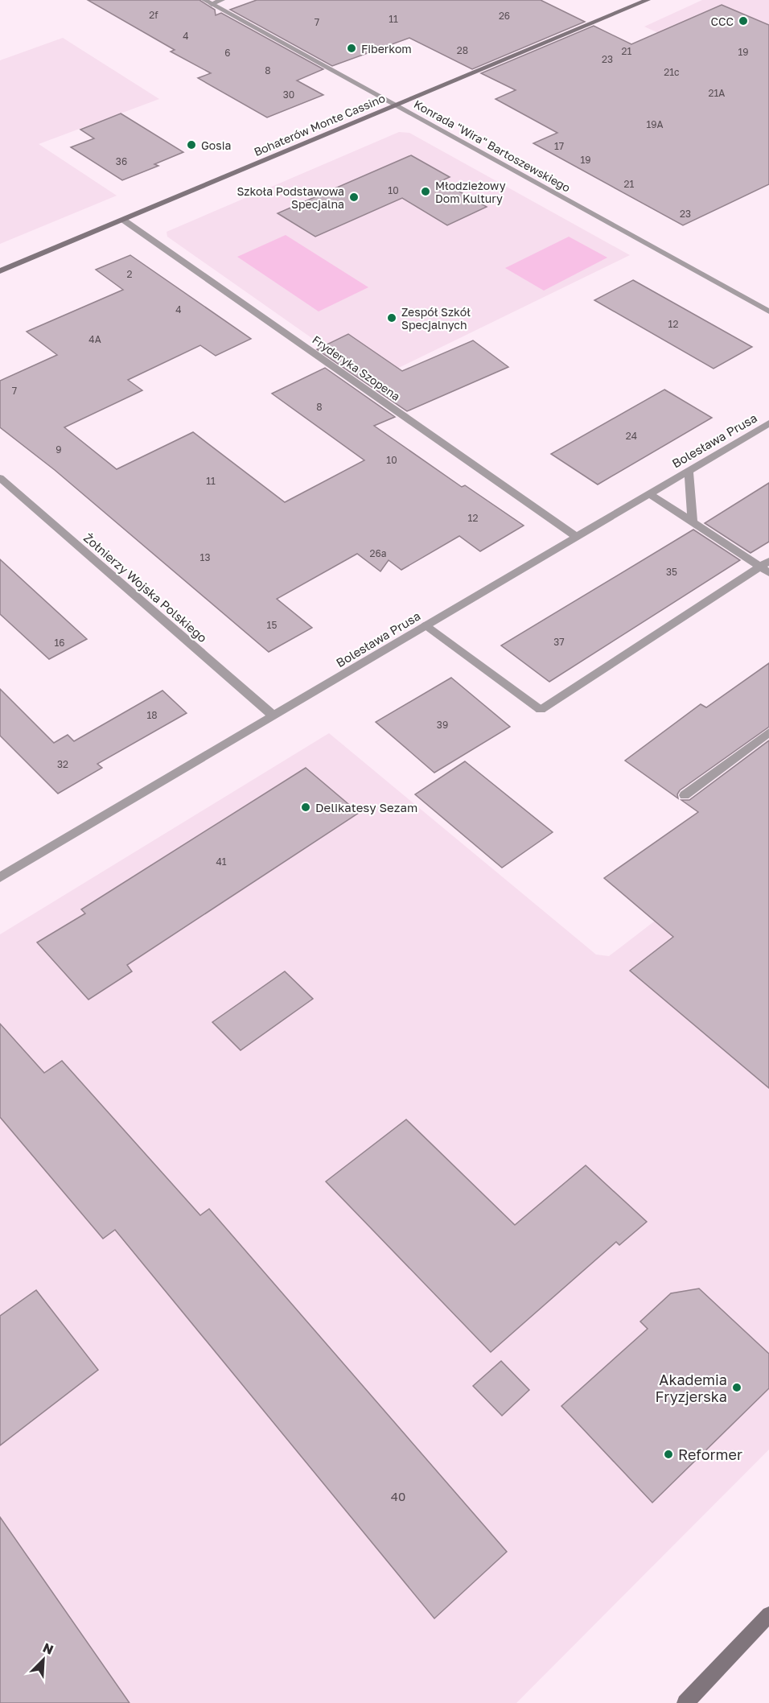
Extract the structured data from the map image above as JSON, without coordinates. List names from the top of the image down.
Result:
{
  "streets": {
    "street": [
      "Bohaterów Monte Cassino",
      "Konrada \"Wira\" Bartoszewskiego",
      "Fryderyka Szopena",
      "Bolesława Prusa",
      "Żołnierzy Wojska Polskiego"
    ]
  },
  "crossings": [
    ["Bohaterów Monte Cassino", "Konrada \"Wira\" Bartoszewskiego"],
    ["Bohaterów Monte Cassino", "Fryderyka Szopena"],
    ["Fryderyka Szopena", "Bolesława Prusa"],
    ["Bolesława Prusa", "Żołnierzy Wojska Polskiego"]
  ],
  "places": [
    "CCC",
    "Fiberkom",
    "Gosia",
    "Młodzieżowy Dom Kultury",
    "Szkoła Podstawowa Specjalna",
    "Zespół Szkół Specjalnych",
    "Delikatesy Sezam",
    "Akademia Fryzjerska",
    "Reformer"
  ],
  "house_numbers": [
    "2f",
    "26",
    "11",
    "7",
    "4",
    "28",
    "21",
    "19",
    "6",
    "23",
    "8",
    "21c",
    "21A",
    "30",
    "19A",
    "17",
    "19",
    "36",
    "21",
    "10",
    "23",
    "2",
    "4",
    "12",
    "4A",
    "7",
    "8",
    "24",
    "9",
    "10",
    "11",
    "12",
    "26a",
    "13",
    "35",
    "15",
    "37",
    "16",
    "18",
    "39",
    "32",
    "41",
    "40"
  ],
  "north": "top right"
}
